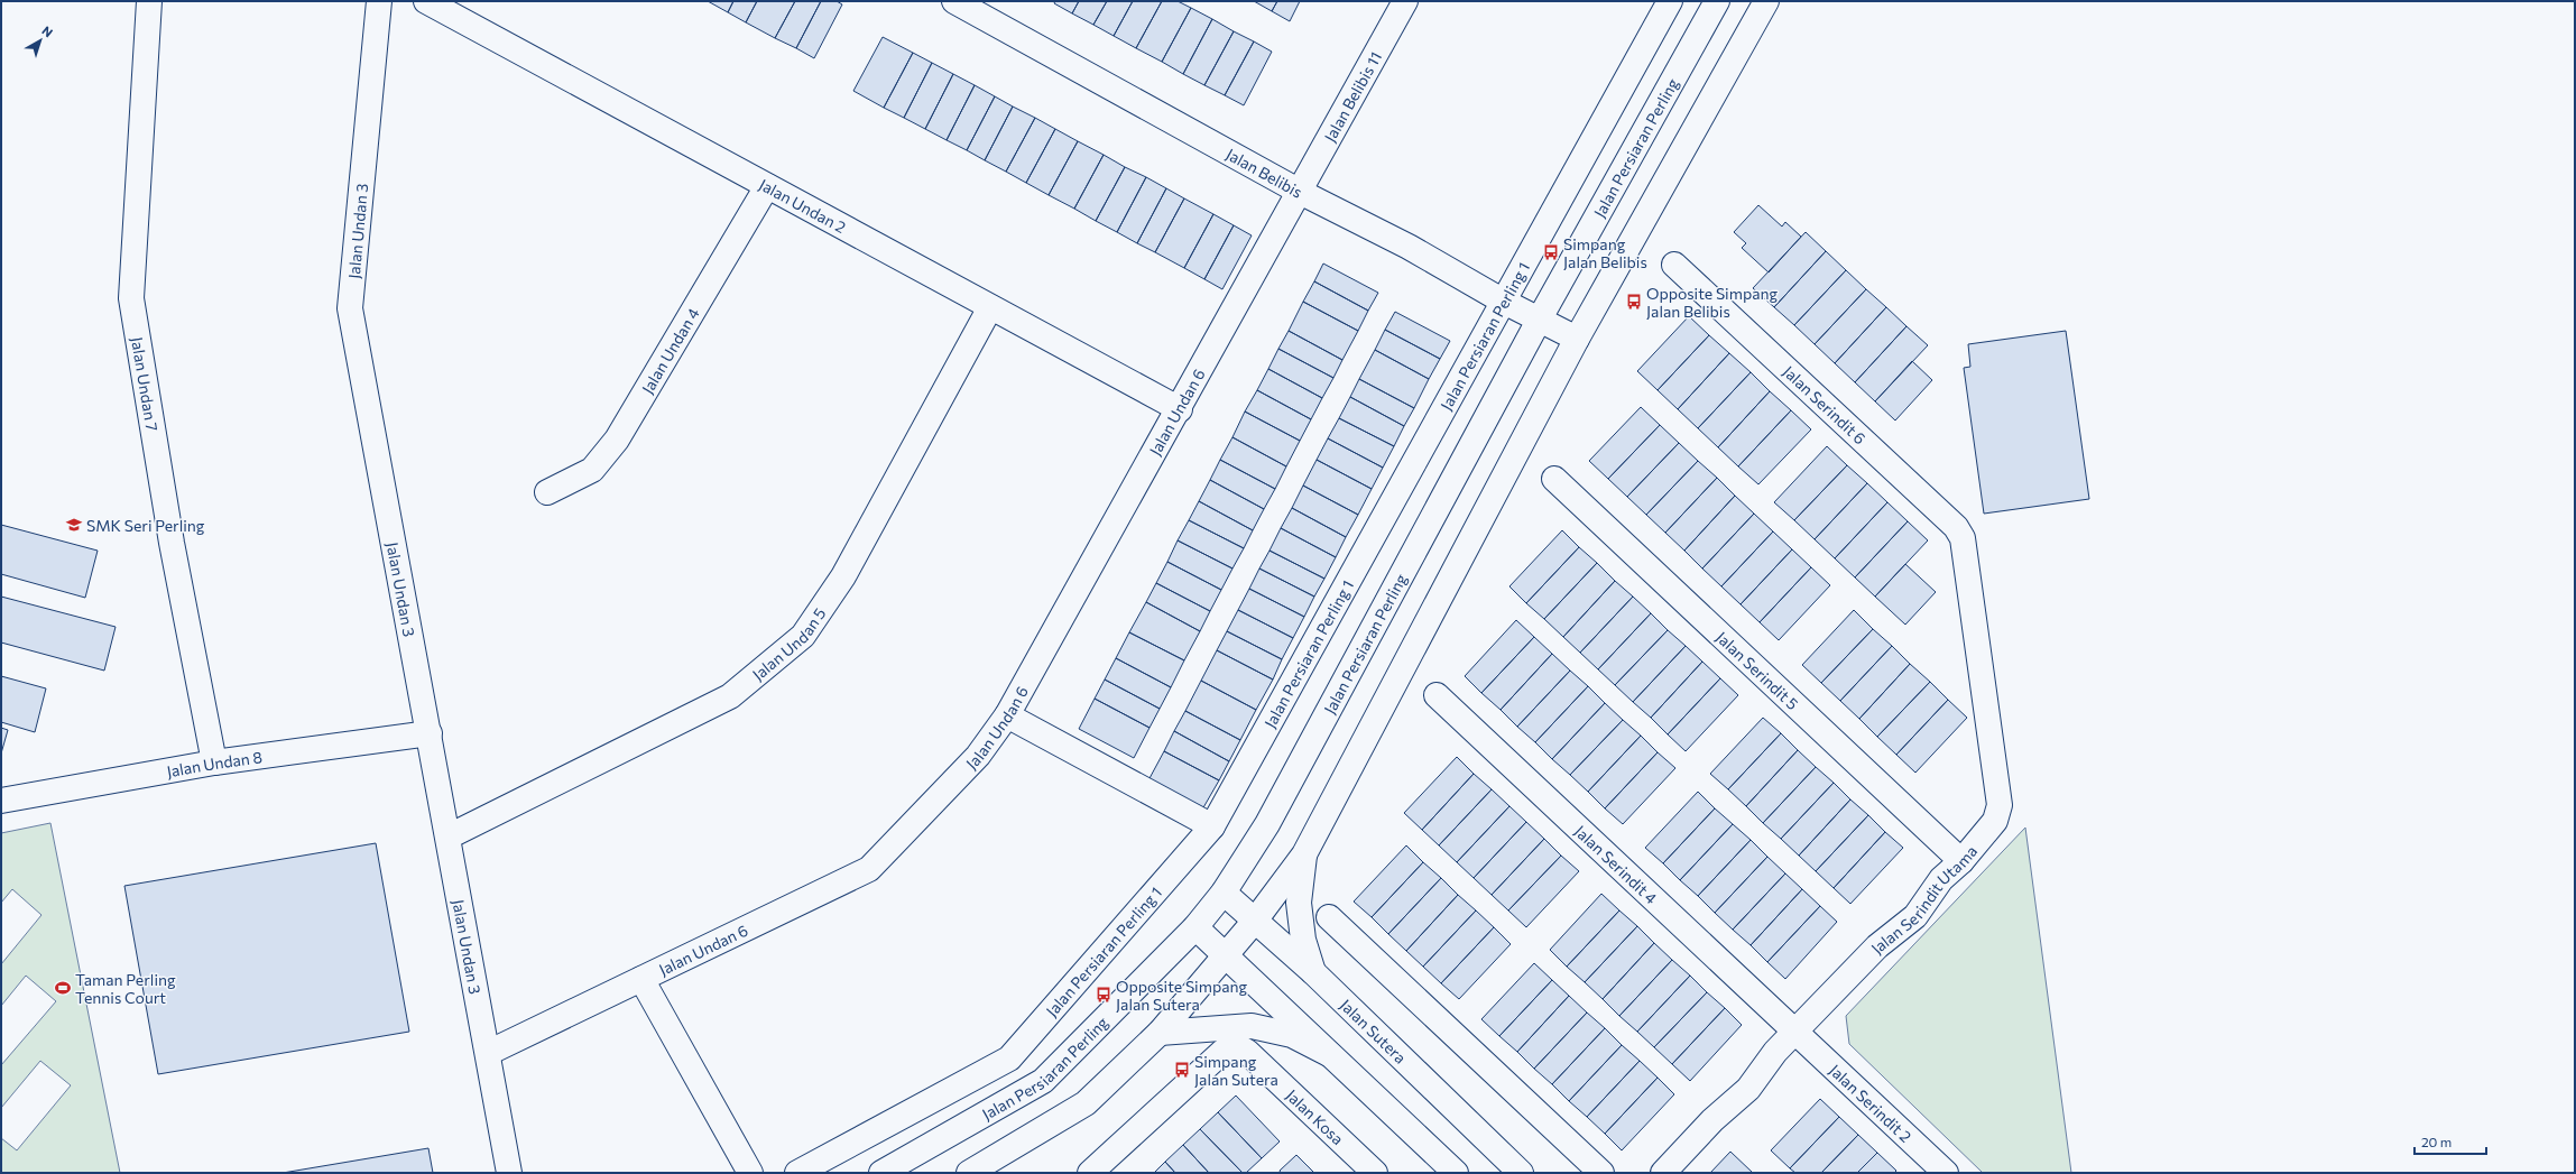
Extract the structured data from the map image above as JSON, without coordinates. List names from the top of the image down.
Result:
{
  "streets": {
    "street": [
      "Jalan Belibis 11",
      "Jalan Persiaran Perling",
      "Jalan Belibis",
      "Jalan Undan 2",
      "Jalan Undan 3",
      "Jalan Persiaran Perling 1",
      "Jalan Undan 4",
      "Jalan Undan 7",
      "Jalan Serindit 6",
      "Jalan Undan 6",
      "Jalan Undan 5",
      "Jalan Serindit 5",
      "Jalan Undan 8",
      "Jalan Serindit 4",
      "Jalan Serindit Utama",
      "Jalan Sutera",
      "Jalan Serindit 2",
      "Jalan Kosa"
    ]
  },
  "crossings": [
    ["Jalan Belibis 11", "Jalan Belibis"],
    ["Jalan Belibis 11", "Jalan Undan 6"],
    ["Jalan Persiaran Perling", "Jalan Belibis"],
    ["Jalan Persiaran Perling", "Jalan Sutera"],
    ["Jalan Belibis", "Jalan Persiaran Perling 1"],
    ["Jalan Belibis", "Jalan Undan 6"],
    ["Jalan Undan 2", "Jalan Undan 4"],
    ["Jalan Undan 2", "Jalan Undan 6"],
    ["Jalan Undan 2", "Jalan Undan 5"],
    ["Jalan Undan 3", "Jalan Undan 6"],
    ["Jalan Undan 3", "Jalan Undan 5"],
    ["Jalan Undan 3", "Jalan Undan 8"],
    ["Jalan Undan 7", "Jalan Undan 8"],
    ["Jalan Serindit 6", "Jalan Serindit Utama"],
    ["Jalan Serindit 5", "Jalan Serindit Utama"],
    ["Jalan Serindit 4", "Jalan Serindit Utama"],
    ["Jalan Serindit 4", "Jalan Serindit 2"],
    ["Jalan Serindit Utama", "Jalan Serindit 2"]
  ],
  "places": {
    "bus stop": [
      "Simpang Jalan Belibis",
      "Opposite Simpang Jalan Belibis",
      "Opposite Simpang Jalan Sutera",
      "Simpang Jalan Sutera"
    ],
    "school or university": ["SMK Seri Perling"],
    "sports": ["Taman Perling Tennis Court"]
  },
  "scale_bar": "20 m",
  "north": "top right"
}
